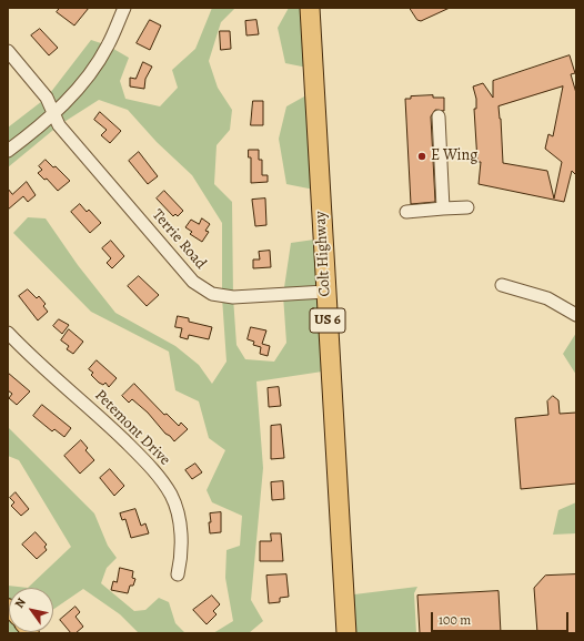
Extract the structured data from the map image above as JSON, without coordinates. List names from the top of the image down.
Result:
{
  "streets": {
    "highway": ["Colt Highway", "US 6"],
    "street": ["Terrie Road", "Petemont Drive"]
  },
  "crossings": [
    ["Terrie Road", "Colt Highway"]
  ],
  "places": ["E Wing"],
  "scale_bar": "100 m",
  "north": "top left"
}
